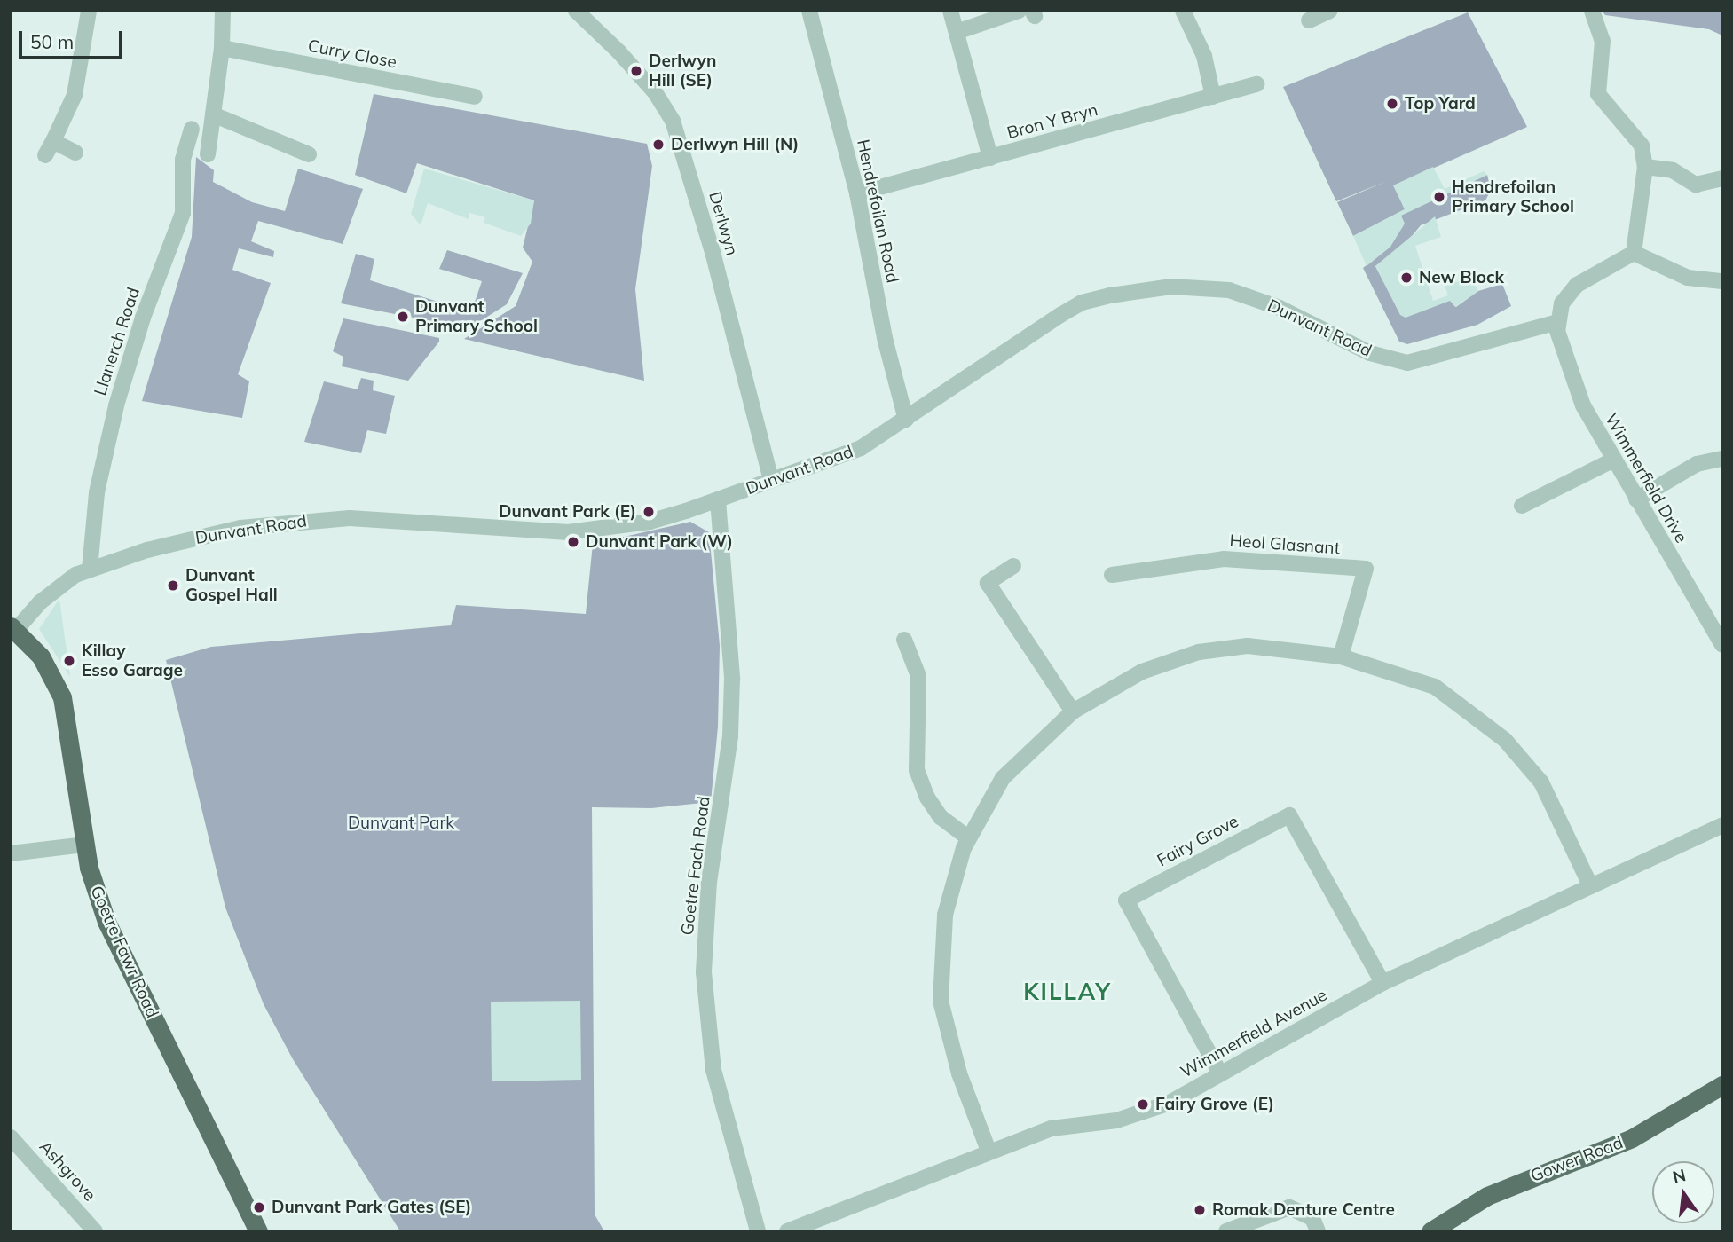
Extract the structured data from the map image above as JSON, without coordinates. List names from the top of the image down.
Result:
{
  "streets": {
    "main road": ["Goetre Fawr Road", "Gower Road"],
    "street": [
      "Curry Close",
      "Bron Y Bryn",
      "Hendrefoilan Road",
      "Derlwyn",
      "Dunvant Road",
      "Llanerch Road",
      "Wimmerfield Drive",
      "Heol Glasnant",
      "Fairy Grove",
      "Goetre Fach Road",
      "Wimmerfield Avenue",
      "Ashgrove"
    ]
  },
  "crossings": [
    ["Bron Y Bryn", "Hendrefoilan Road"],
    ["Hendrefoilan Road", "Dunvant Road"],
    ["Derlwyn", "Dunvant Road"],
    ["Dunvant Road", "Llanerch Road"],
    ["Dunvant Road", "Wimmerfield Drive"],
    ["Dunvant Road", "Goetre Fach Road"],
    ["Dunvant Road", "Goetre Fawr Road"],
    ["Fairy Grove", "Wimmerfield Avenue"]
  ],
  "districts": ["KILLAY"],
  "parks": ["Dunvant Park"],
  "places": [
    "Derlwyn Hill (SE)",
    "Top Yard",
    "Derlwyn Hill (N)",
    "Hendrefoilan Primary School",
    "New Block",
    "Dunvant Primary School",
    "Dunvant Park (E)",
    "Dunvant Park (W)",
    "Dunvant Gospel Hall",
    "Killay Esso Garage",
    "Fairy Grove (E)",
    "Dunvant Park Gates (SE)",
    "Romak Denture Centre"
  ],
  "scale_bar": "50 m",
  "north": "top"
}
